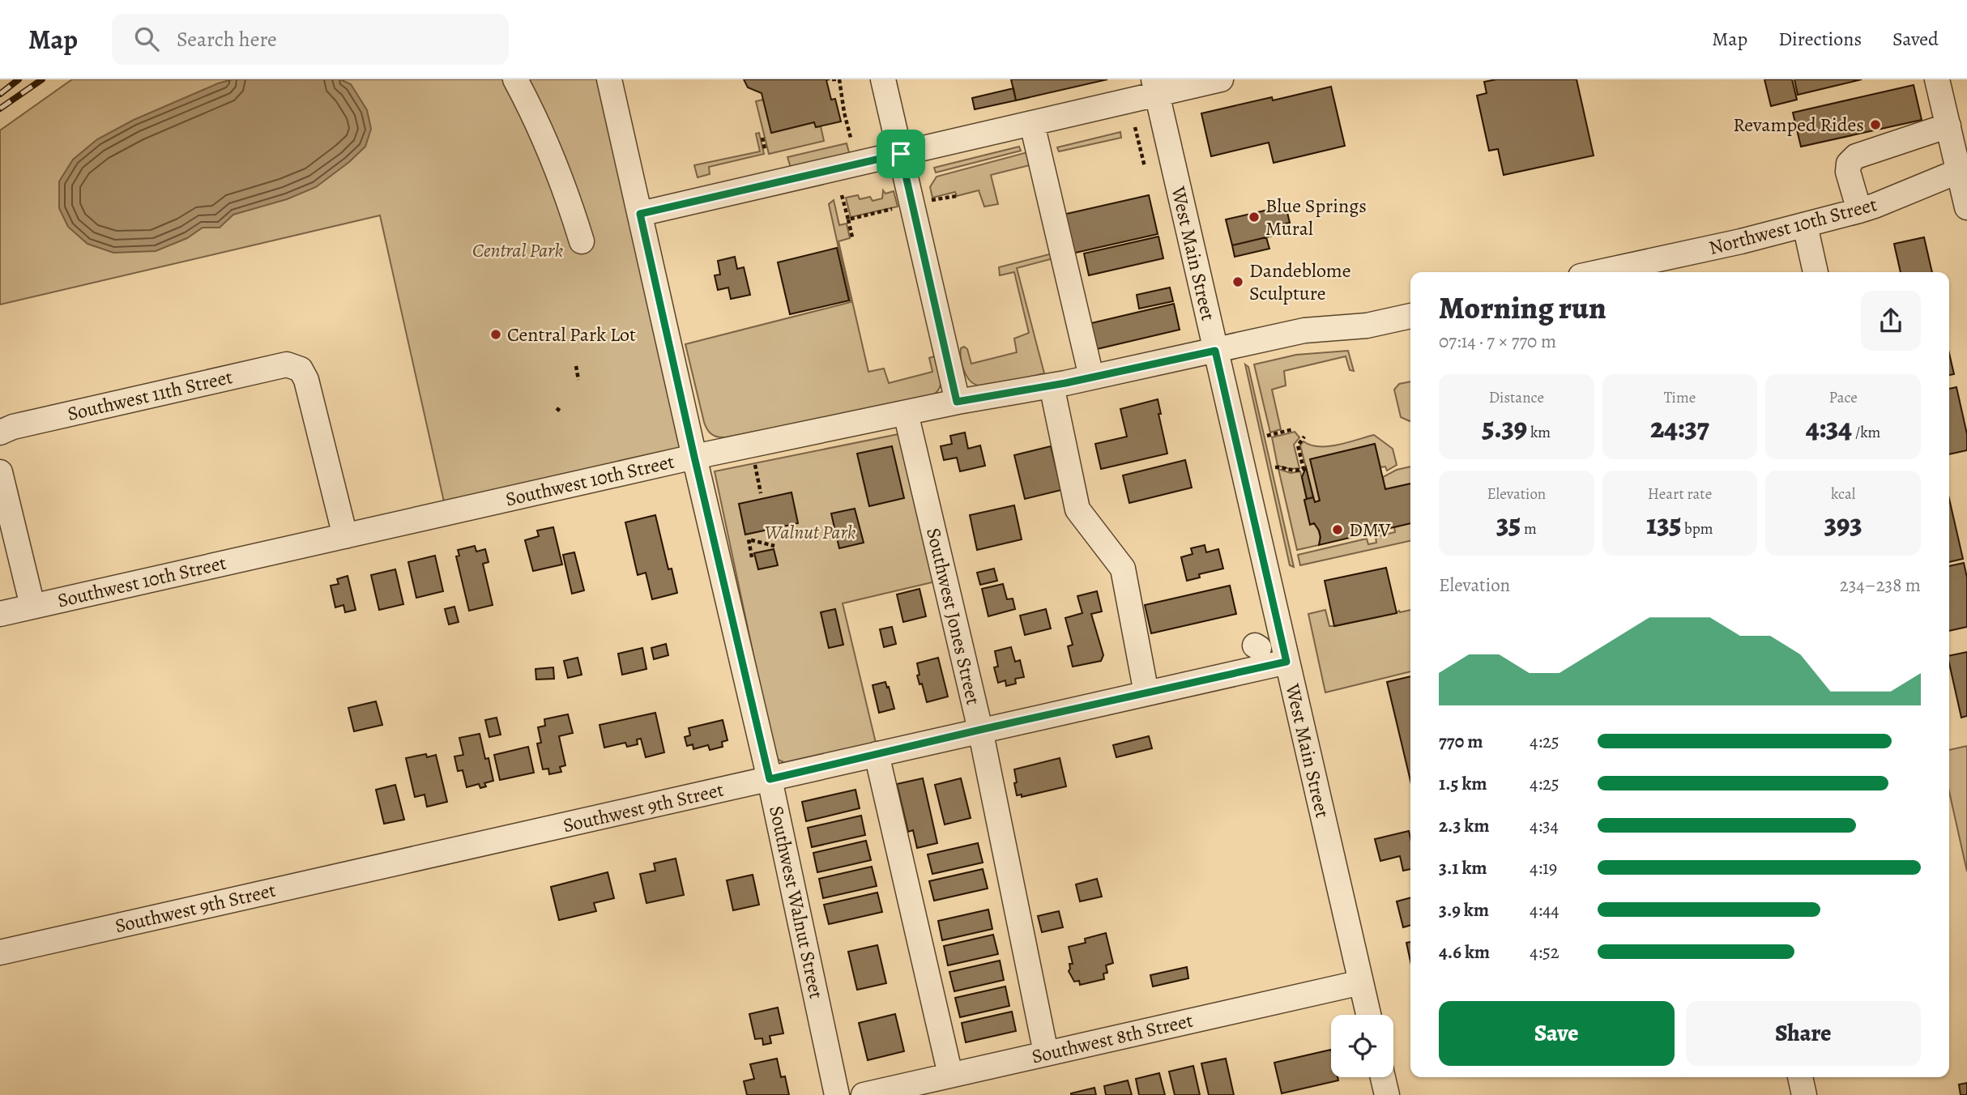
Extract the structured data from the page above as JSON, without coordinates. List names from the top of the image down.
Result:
{
  "streets": {
    "street": [
      "Northwest 10th Street",
      "West Main Street",
      "Southwest 11th Street",
      "Southwest 10th Street",
      "Southwest Jones Street",
      "Southwest 9th Street",
      "Southwest Walnut Street",
      "Southwest 8th Street"
    ]
  },
  "crossings": [
    ["West Main Street", "Southwest 10th Street"],
    ["West Main Street", "Southwest 9th Street"],
    ["West Main Street", "Southwest 8th Street"],
    ["Southwest 11th Street", "Southwest 10th Street"],
    ["Southwest 10th Street", "Southwest Jones Street"],
    ["Southwest 10th Street", "Southwest Walnut Street"],
    ["Southwest Jones Street", "Southwest 9th Street"],
    ["Southwest Jones Street", "Southwest 8th Street"],
    ["Southwest 9th Street", "Southwest Walnut Street"]
  ],
  "parks": ["Central Park", "Walnut Park"],
  "places": [
    "Revamped Rides",
    "Blue Springs Mural",
    "Dandeblome Sculpture",
    "Central Park Lot",
    "DMV"
  ],
  "page": {
    "header": "Map",
    "search": "Search here",
    "nav": ["Map", "Directions", "Saved"],
    "heading": ["Morning run", "07:14 · 7 × 770 m"],
    "stats": [
      ["Distance", "5.39 km"],
      ["Time", "24:37"],
      ["Pace", "4:34 /km"],
      ["Elevation", "35 m"],
      ["Heart rate", "135 bpm"],
      ["kcal", "393"]
    ],
    "chart": ["Elevation", "234–238 m"],
    "list": [
      {
        "name": "770 m",
        "note": "4:25"
      },
      {
        "name": "1.5 km",
        "note": "4:25"
      },
      {
        "name": "2.3 km",
        "note": "4:34"
      },
      {
        "name": "3.1 km",
        "note": "4:19"
      },
      {
        "name": "3.9 km",
        "note": "4:44"
      },
      {
        "name": "4.6 km",
        "note": "4:52"
      }
    ],
    "buttons": ["Save", "Share"]
  }
}
